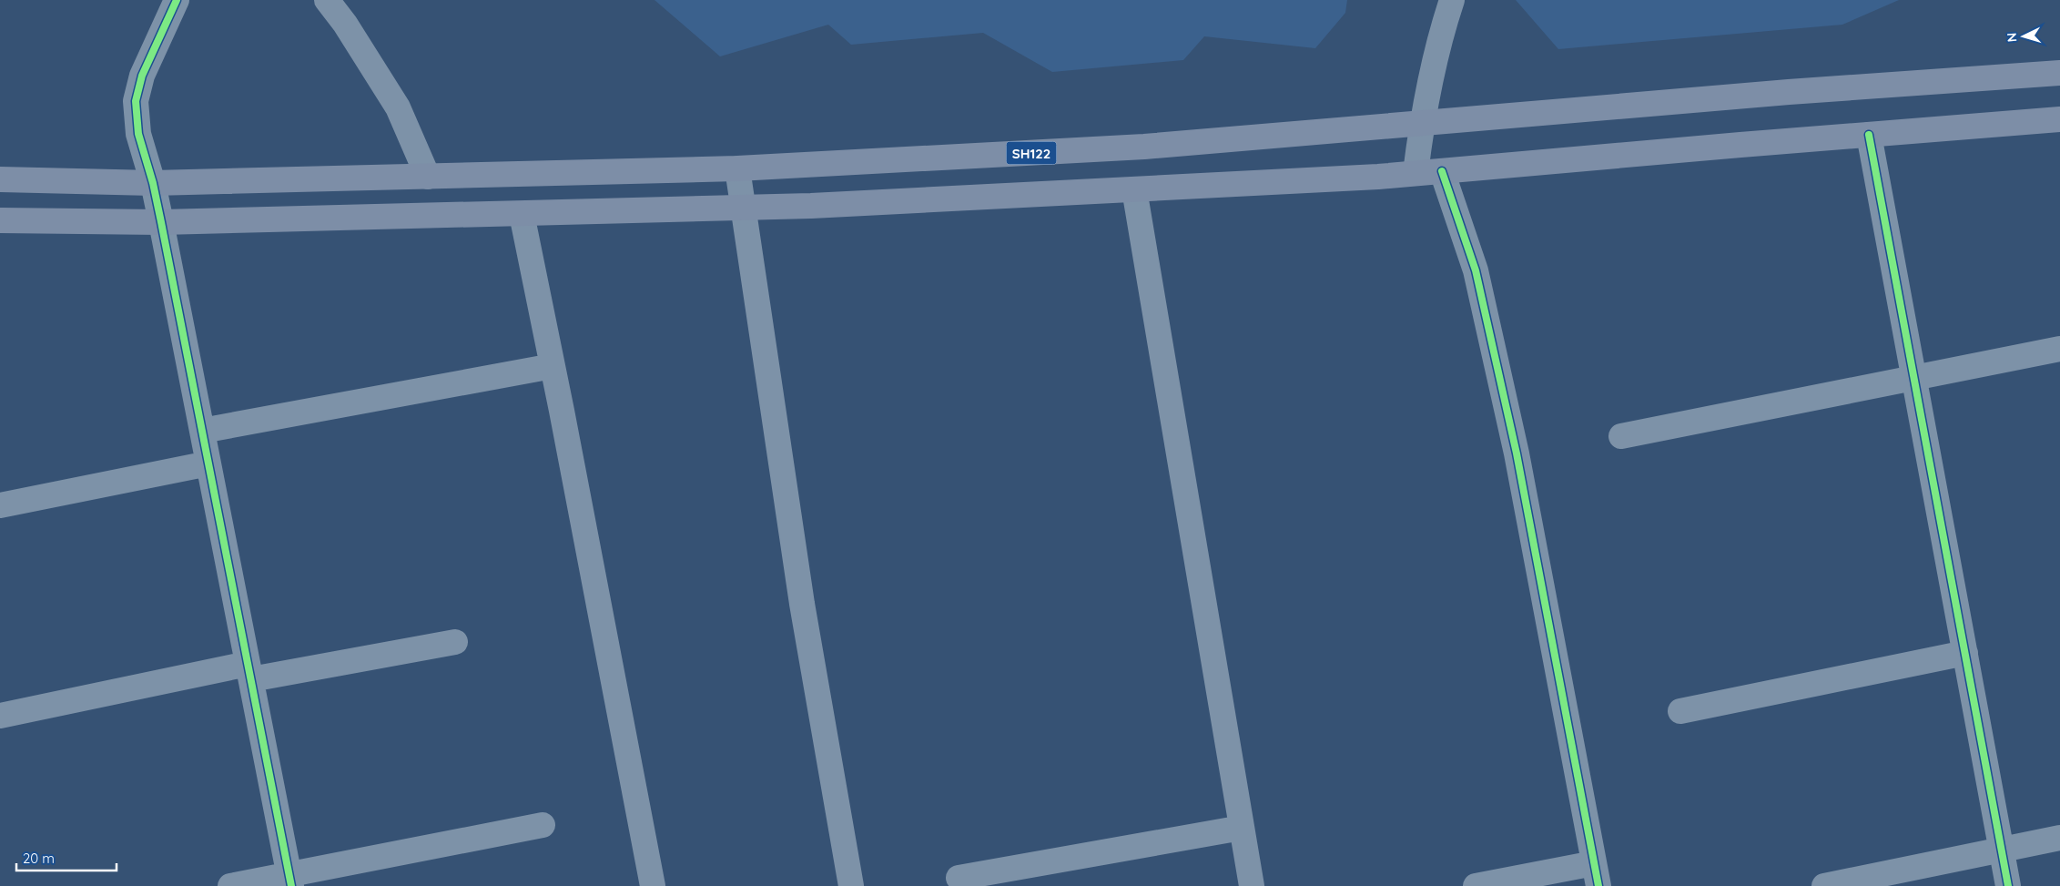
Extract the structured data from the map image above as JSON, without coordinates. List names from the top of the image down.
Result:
{
  "streets": {
    "main road": ["SH122"]
  },
  "scale_bar": "20 m",
  "north": "left"
}
